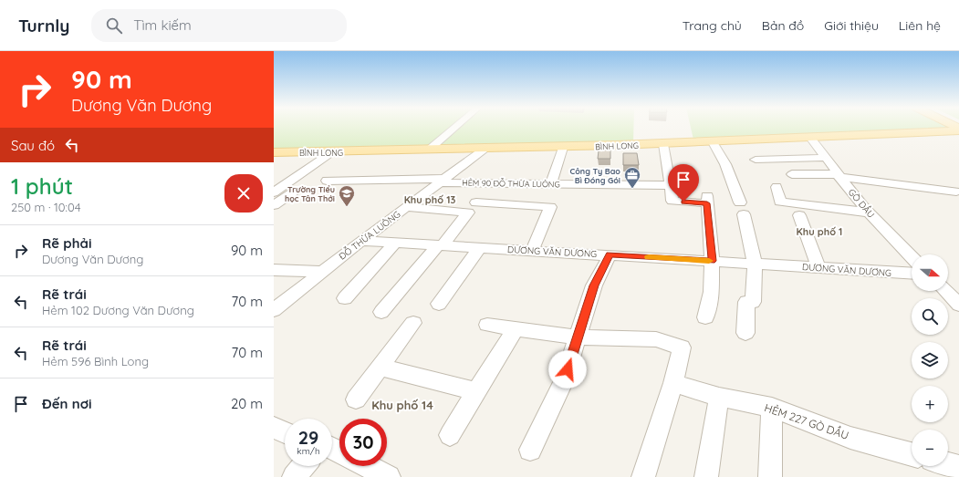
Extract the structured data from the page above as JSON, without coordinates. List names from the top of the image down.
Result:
{
  "streets": {
    "main road": ["BÌNH LONG"],
    "street": [
      "HẺM 90 ĐỖ THỪA LUÔNG",
      "GÒ DẦU",
      "ĐỖ THỪA LUÔNG",
      "DƯƠNG VĂN DƯƠNG",
      "HẺM 227 GÒ DẦU"
    ]
  },
  "crossings": [
    ["BÌNH LONG", "GÒ DẦU"],
    ["BÌNH LONG", "ĐỖ THỪA LUÔNG"],
    ["HẺM 90 ĐỖ THỪA LUÔNG", "ĐỖ THỪA LUÔNG"],
    ["ĐỖ THỪA LUÔNG", "DƯƠNG VĂN DƯƠNG"]
  ],
  "districts": ["Khu phố 13", "Khu phố 1", "Khu phố 14"],
  "places": {
    "office": ["Công Ty Bao Bì Đóng Gói"],
    "school or university": ["Trường Tiểu học Tân Thới"]
  },
  "north": "right",
  "page": {
    "header": "Turnly",
    "search": "Tìm kiếm",
    "nav": [
      "Trang chủ",
      "Bản đồ",
      "Giới thiệu",
      "Liên hệ"
    ],
    "turn": ["90 m", "Dương Văn Dương"],
    "then": "Sau đó",
    "heading": ["1 phút", "250 m · 10:04"],
    "list": [
      {
        "name": "Rẽ phải",
        "note": "Dương Văn Dương",
        "value": "90 m"
      },
      {
        "name": "Rẽ trái",
        "note": "Hẻm 102 Dương Văn Dương",
        "value": "70 m"
      },
      {
        "name": "Rẽ trái",
        "note": "Hẻm 596 Bình Long",
        "value": "70 m"
      },
      {
        "name": "Đến nơi",
        "value": "20 m"
      }
    ],
    "map_buttons": ["+", "−"],
    "speed": "29 km/h",
    "limit": "30"
  }
}
